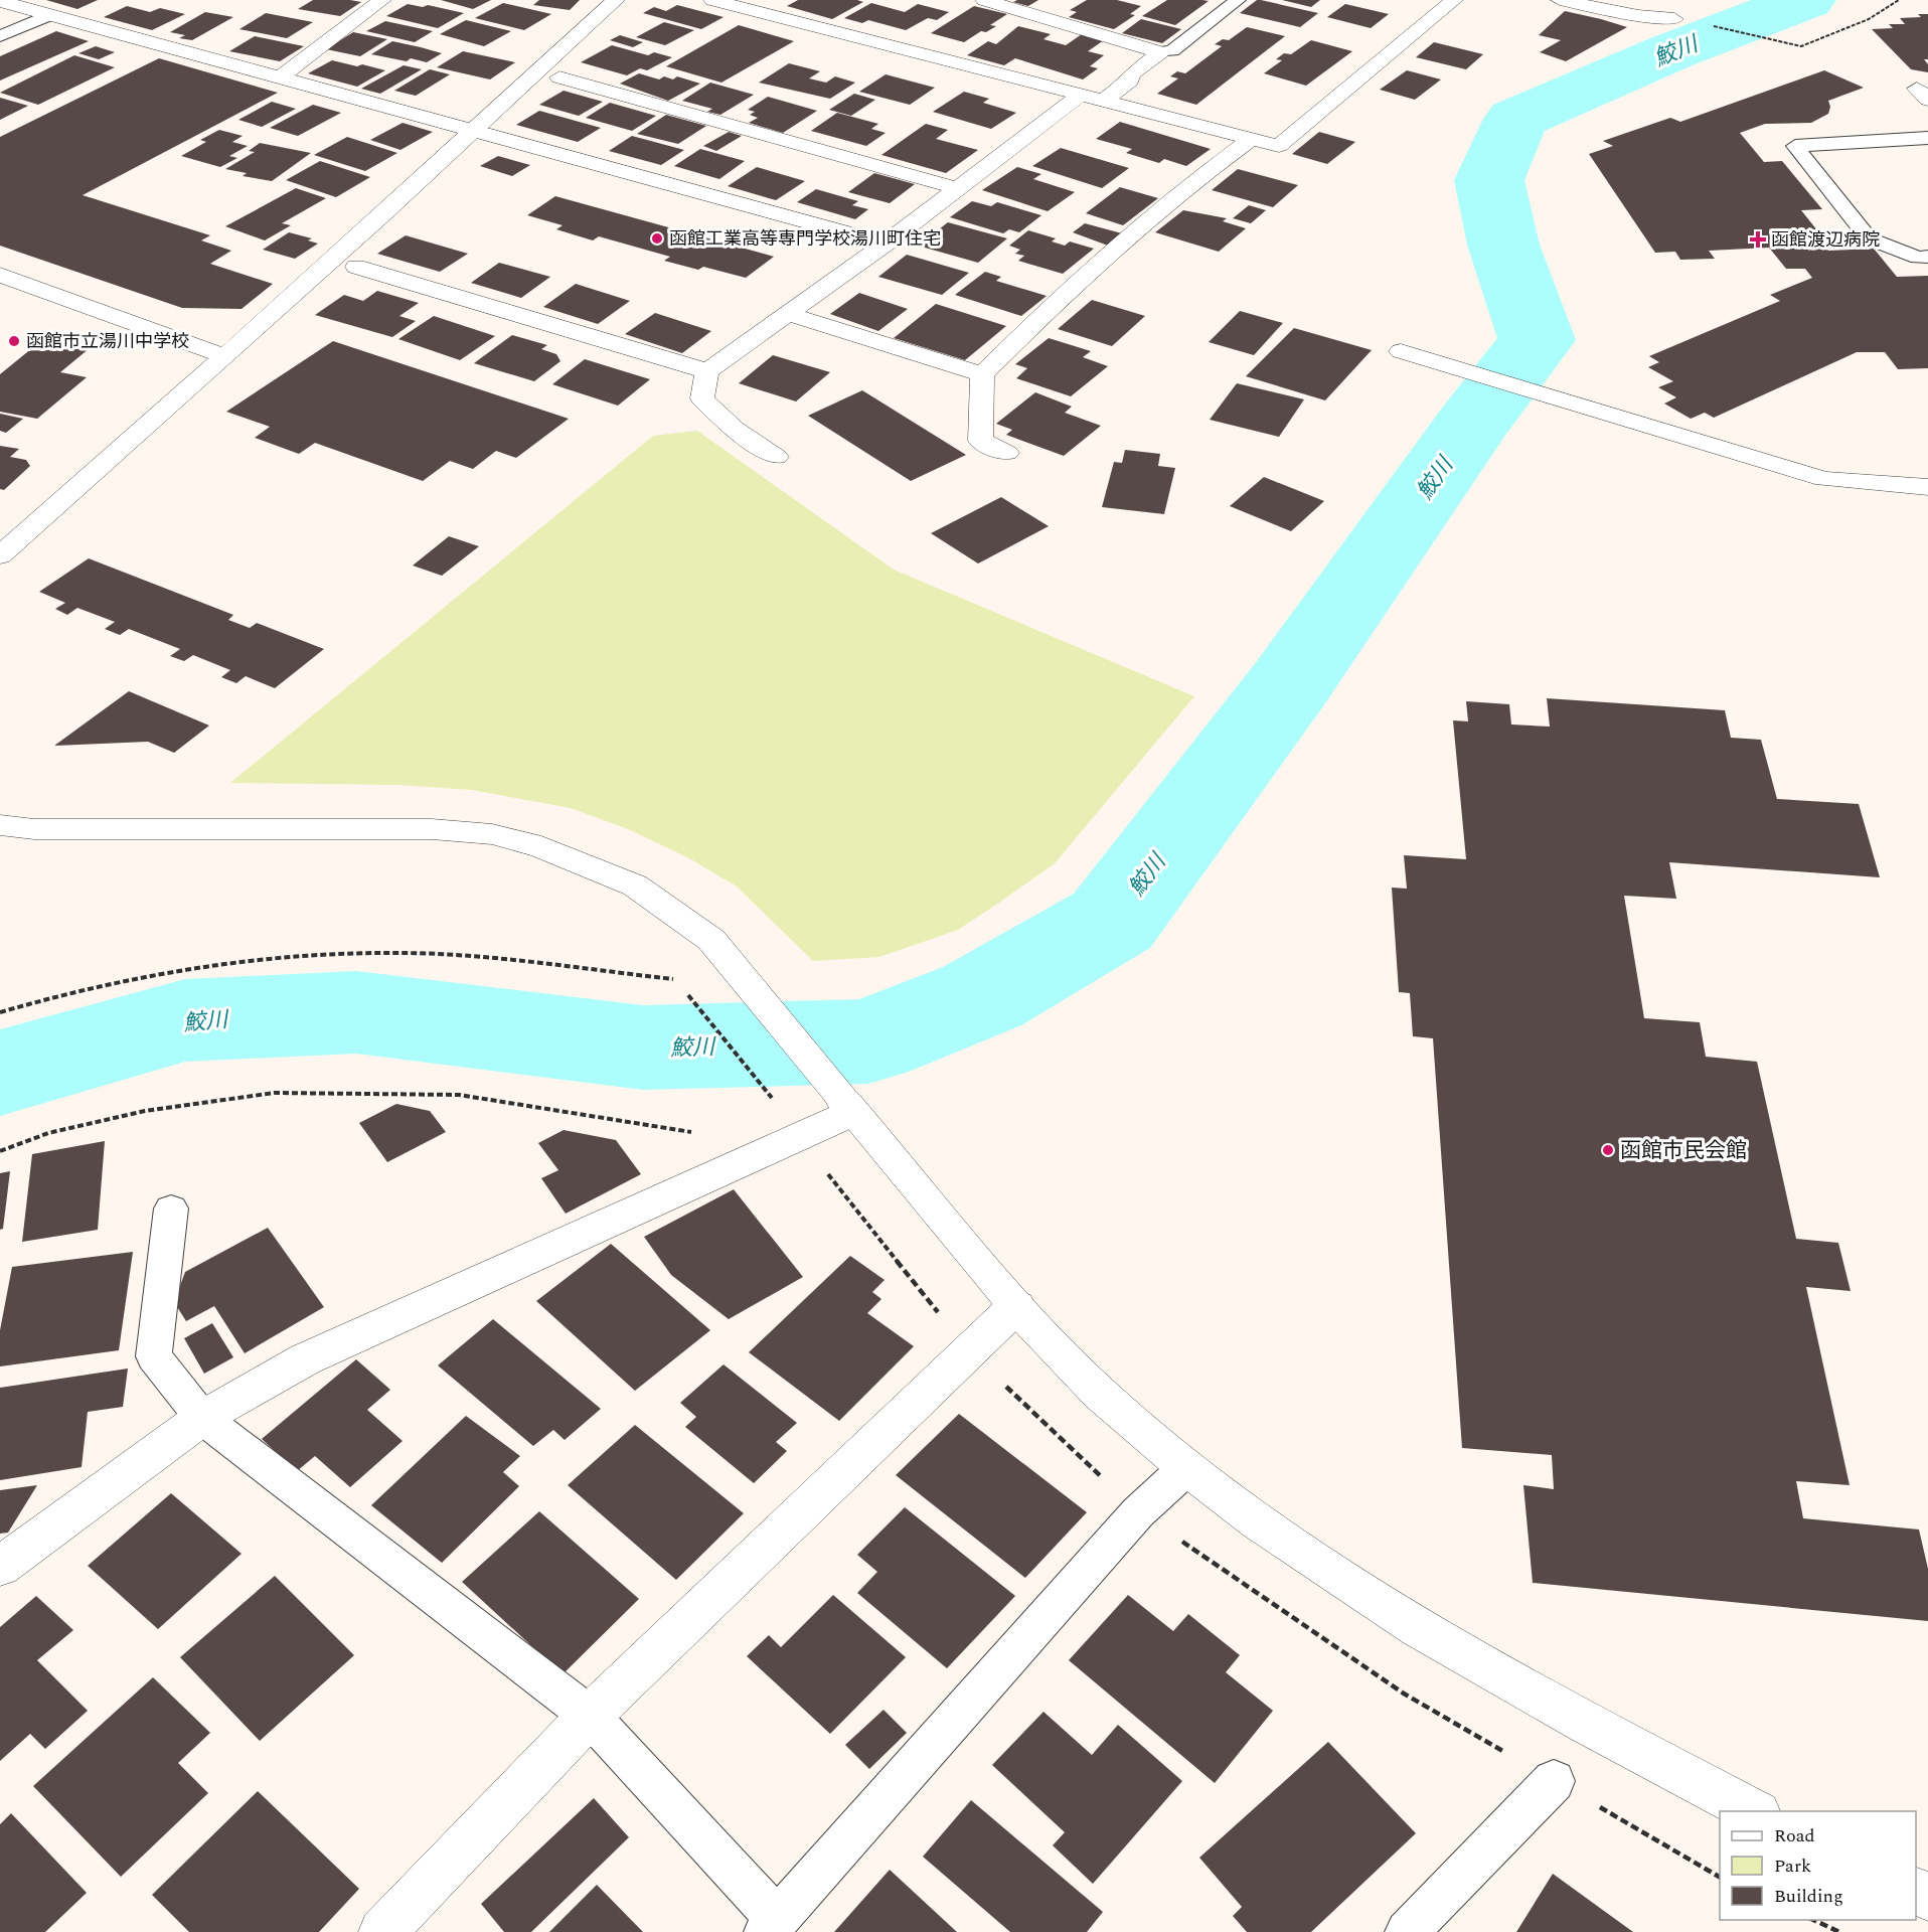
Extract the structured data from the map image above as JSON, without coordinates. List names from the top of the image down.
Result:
{
  "water": ["鮫川"],
  "places": {
    "other": ["函館工業高等専門学校湯川町住宅", "函館市立湯川中学校", "函館市民会館"],
    "health": ["函館渡辺病院"]
  },
  "legend": ["Road", "Park", "Building"]
}
